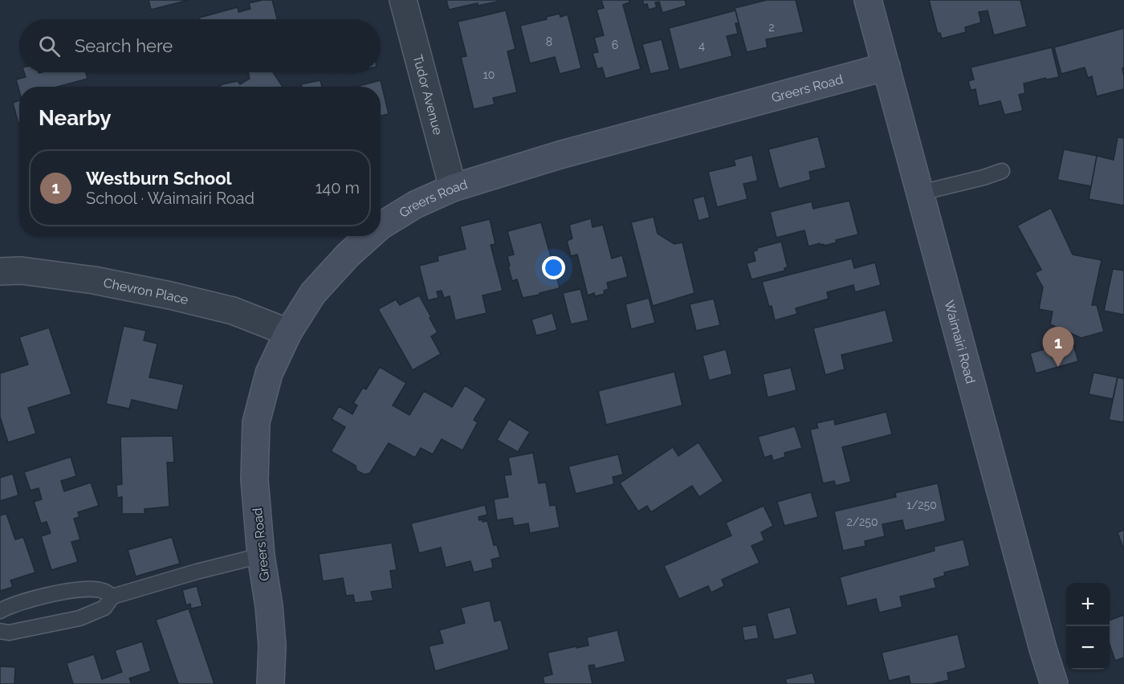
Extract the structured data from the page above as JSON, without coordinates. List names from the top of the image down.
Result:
{
  "streets": {
    "street": [
      "Greers Road",
      "Tudor Avenue",
      "Chevron Place",
      "Waimairi Road"
    ]
  },
  "crossings": [
    ["Greers Road", "Tudor Avenue"],
    ["Greers Road", "Chevron Place"],
    ["Greers Road", "Waimairi Road"]
  ],
  "house_numbers": [
    "2",
    "8",
    "6",
    "4",
    "10",
    "1/250",
    "2/250"
  ],
  "page": {
    "search": "Search here",
    "heading": "Nearby",
    "list": [
      {
        "mark": "1",
        "name": "Westburn School",
        "note": "School · Waimairi Road",
        "value": "140 m"
      }
    ],
    "pins": "1",
    "map_buttons": ["+", "−"]
  }
}
